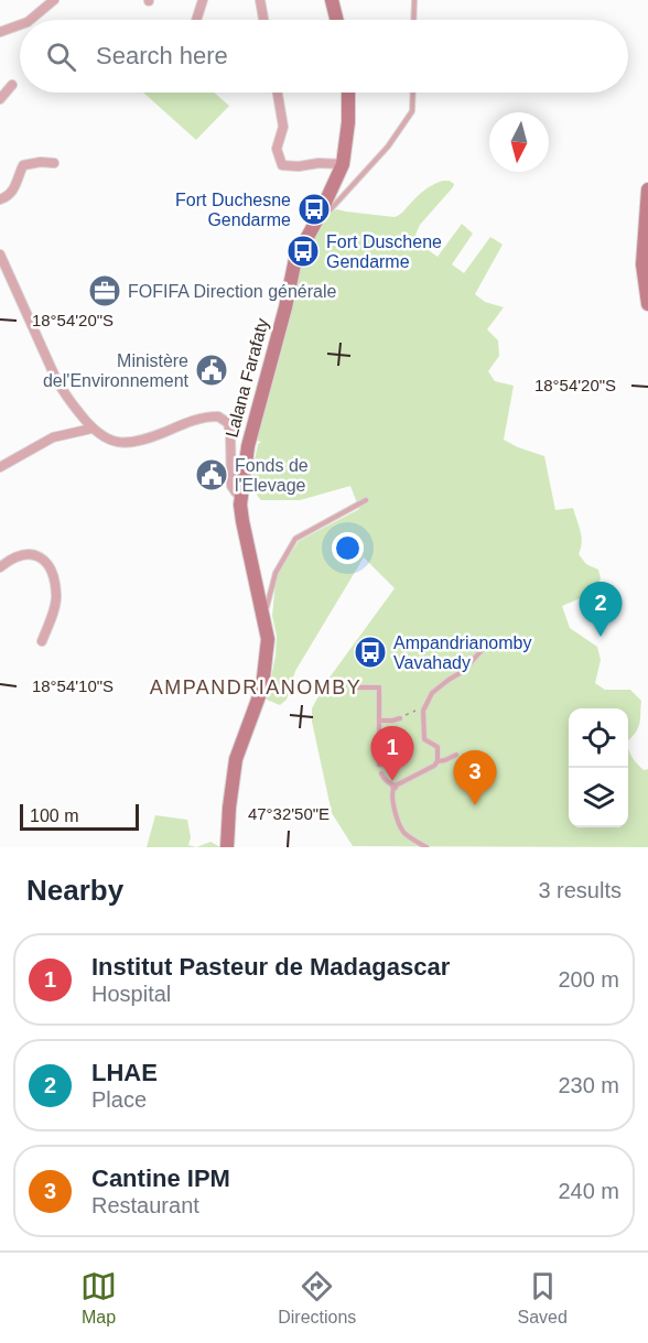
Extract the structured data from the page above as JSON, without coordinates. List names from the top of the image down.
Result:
{
  "streets": {
    "main road": ["Lalana Farafaty"]
  },
  "districts": ["AMPANDRIANOMBY"],
  "places": {
    "bus stop": ["Fort Duchesne Gendarme", "Fort Duschene Gendarme", "Ampandrianomby Vavahady"],
    "office": ["FOFIFA Direction générale"],
    "public building": ["Ministère del'Environnement", "Fonds de l'Elevage"]
  },
  "scale_bar": "100 m",
  "north": "bottom",
  "page": {
    "search": "Search here",
    "pins": ["2", "1", "3"],
    "scale": "100 m",
    "heading": ["Nearby", "3 results"],
    "list": [
      {
        "mark": "1",
        "name": "Institut Pasteur de Madagascar",
        "note": "Hospital",
        "value": "200 m"
      },
      {
        "mark": "2",
        "name": "LHAE",
        "note": "Place",
        "value": "230 m"
      },
      {
        "mark": "3",
        "name": "Cantine IPM",
        "note": "Restaurant",
        "value": "240 m"
      }
    ],
    "nav": ["Map", "Directions", "Saved"]
  },
  "coordinates": ["18°54'20\"S", "18°54'10\"S", "47°32'50\"E"]
}
